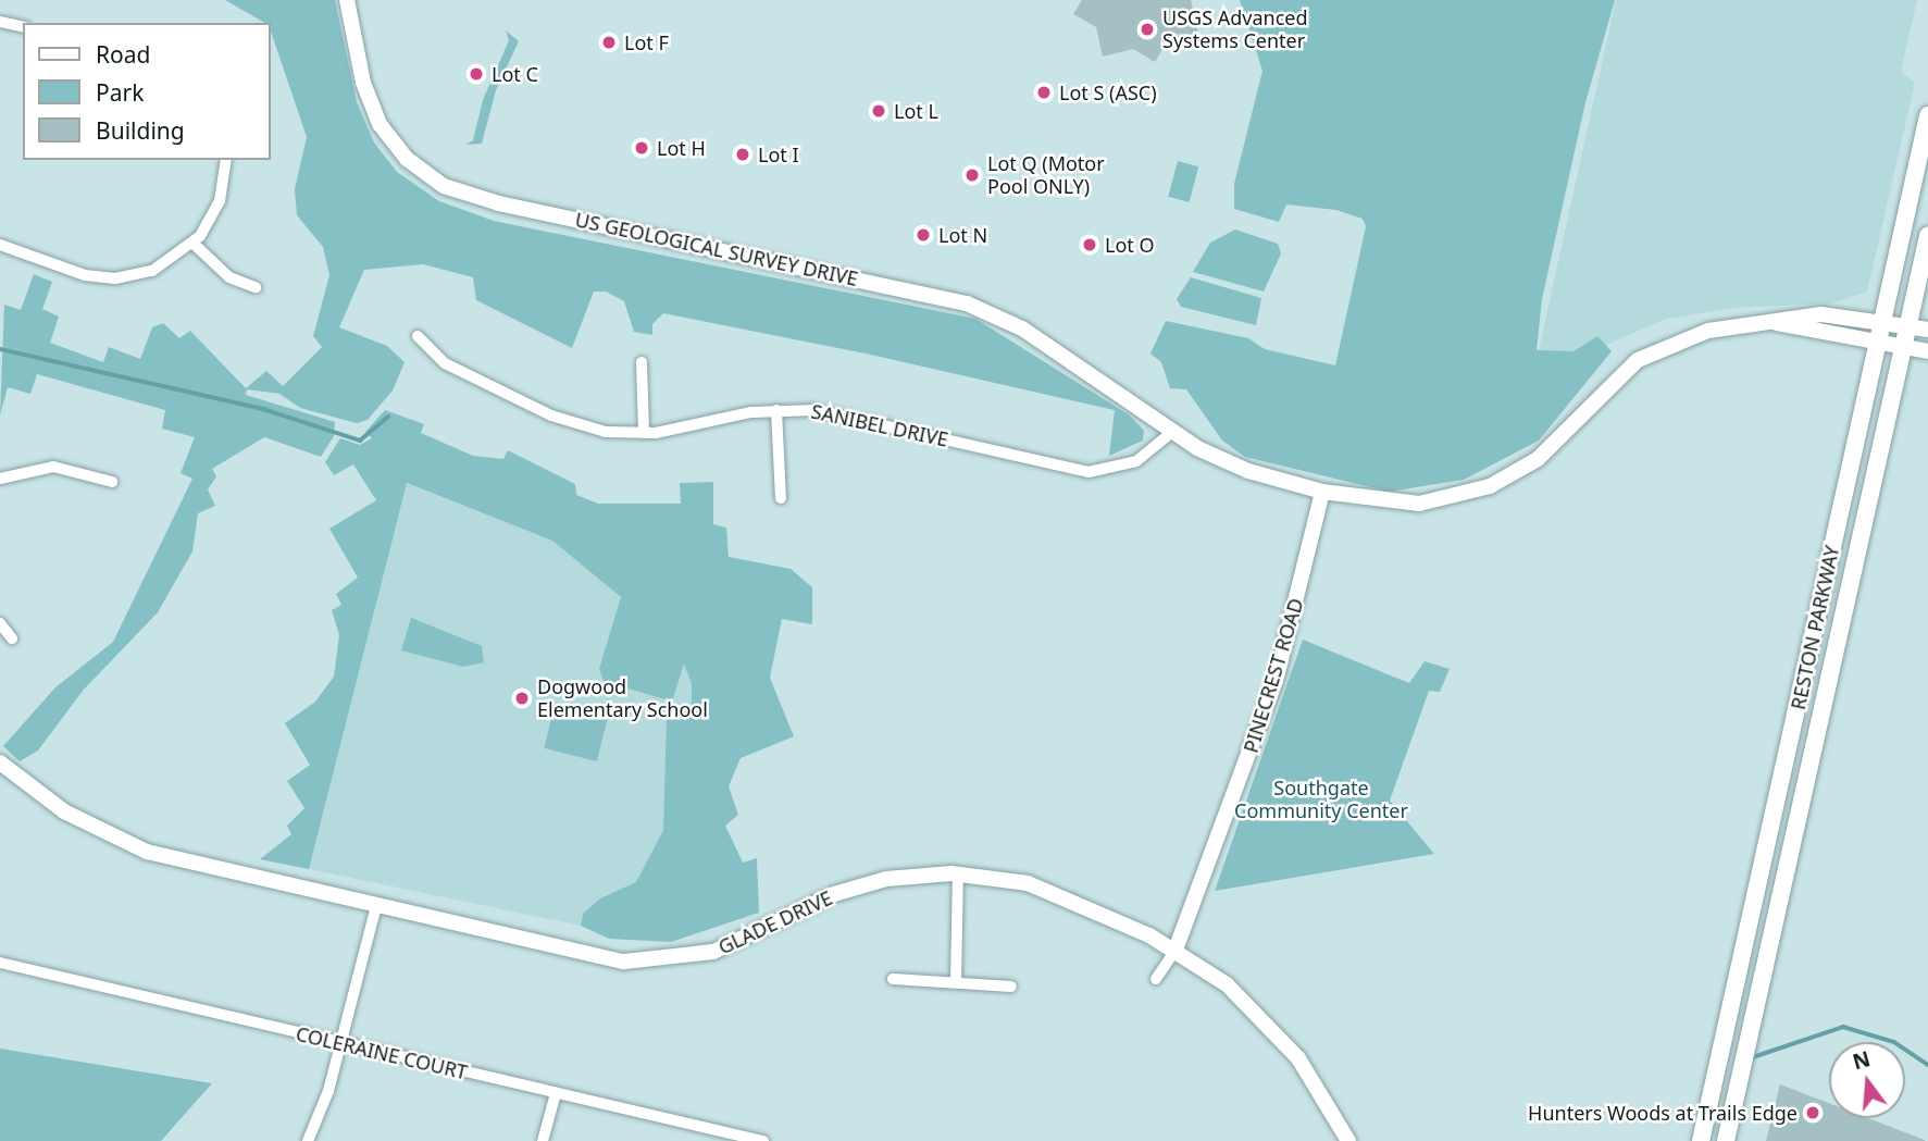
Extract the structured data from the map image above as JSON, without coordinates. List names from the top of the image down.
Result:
{
  "streets": {
    "main road": ["RESTON PARKWAY"],
    "street": [
      "US GEOLOGICAL SURVEY DRIVE",
      "SANIBEL DRIVE",
      "PINECREST ROAD",
      "GLADE DRIVE",
      "COLERAINE COURT"
    ]
  },
  "crossings": [
    ["US GEOLOGICAL SURVEY DRIVE", "SANIBEL DRIVE"],
    ["US GEOLOGICAL SURVEY DRIVE", "RESTON PARKWAY"],
    ["US GEOLOGICAL SURVEY DRIVE", "PINECREST ROAD"],
    ["PINECREST ROAD", "GLADE DRIVE"]
  ],
  "parks": ["Southgate Community Center"],
  "places": [
    "USGS Advanced Systems Center",
    "Lot F",
    "Lot C",
    "Lot S (ASC)",
    "Lot L",
    "Lot H",
    "Lot I",
    "Lot Q (Motor Pool ONLY)",
    "Lot N",
    "Lot O",
    "Dogwood Elementary School",
    "Hunters Woods at Trails Edge"
  ],
  "legend": ["Road", "Park", "Building"],
  "north": "top"
}
